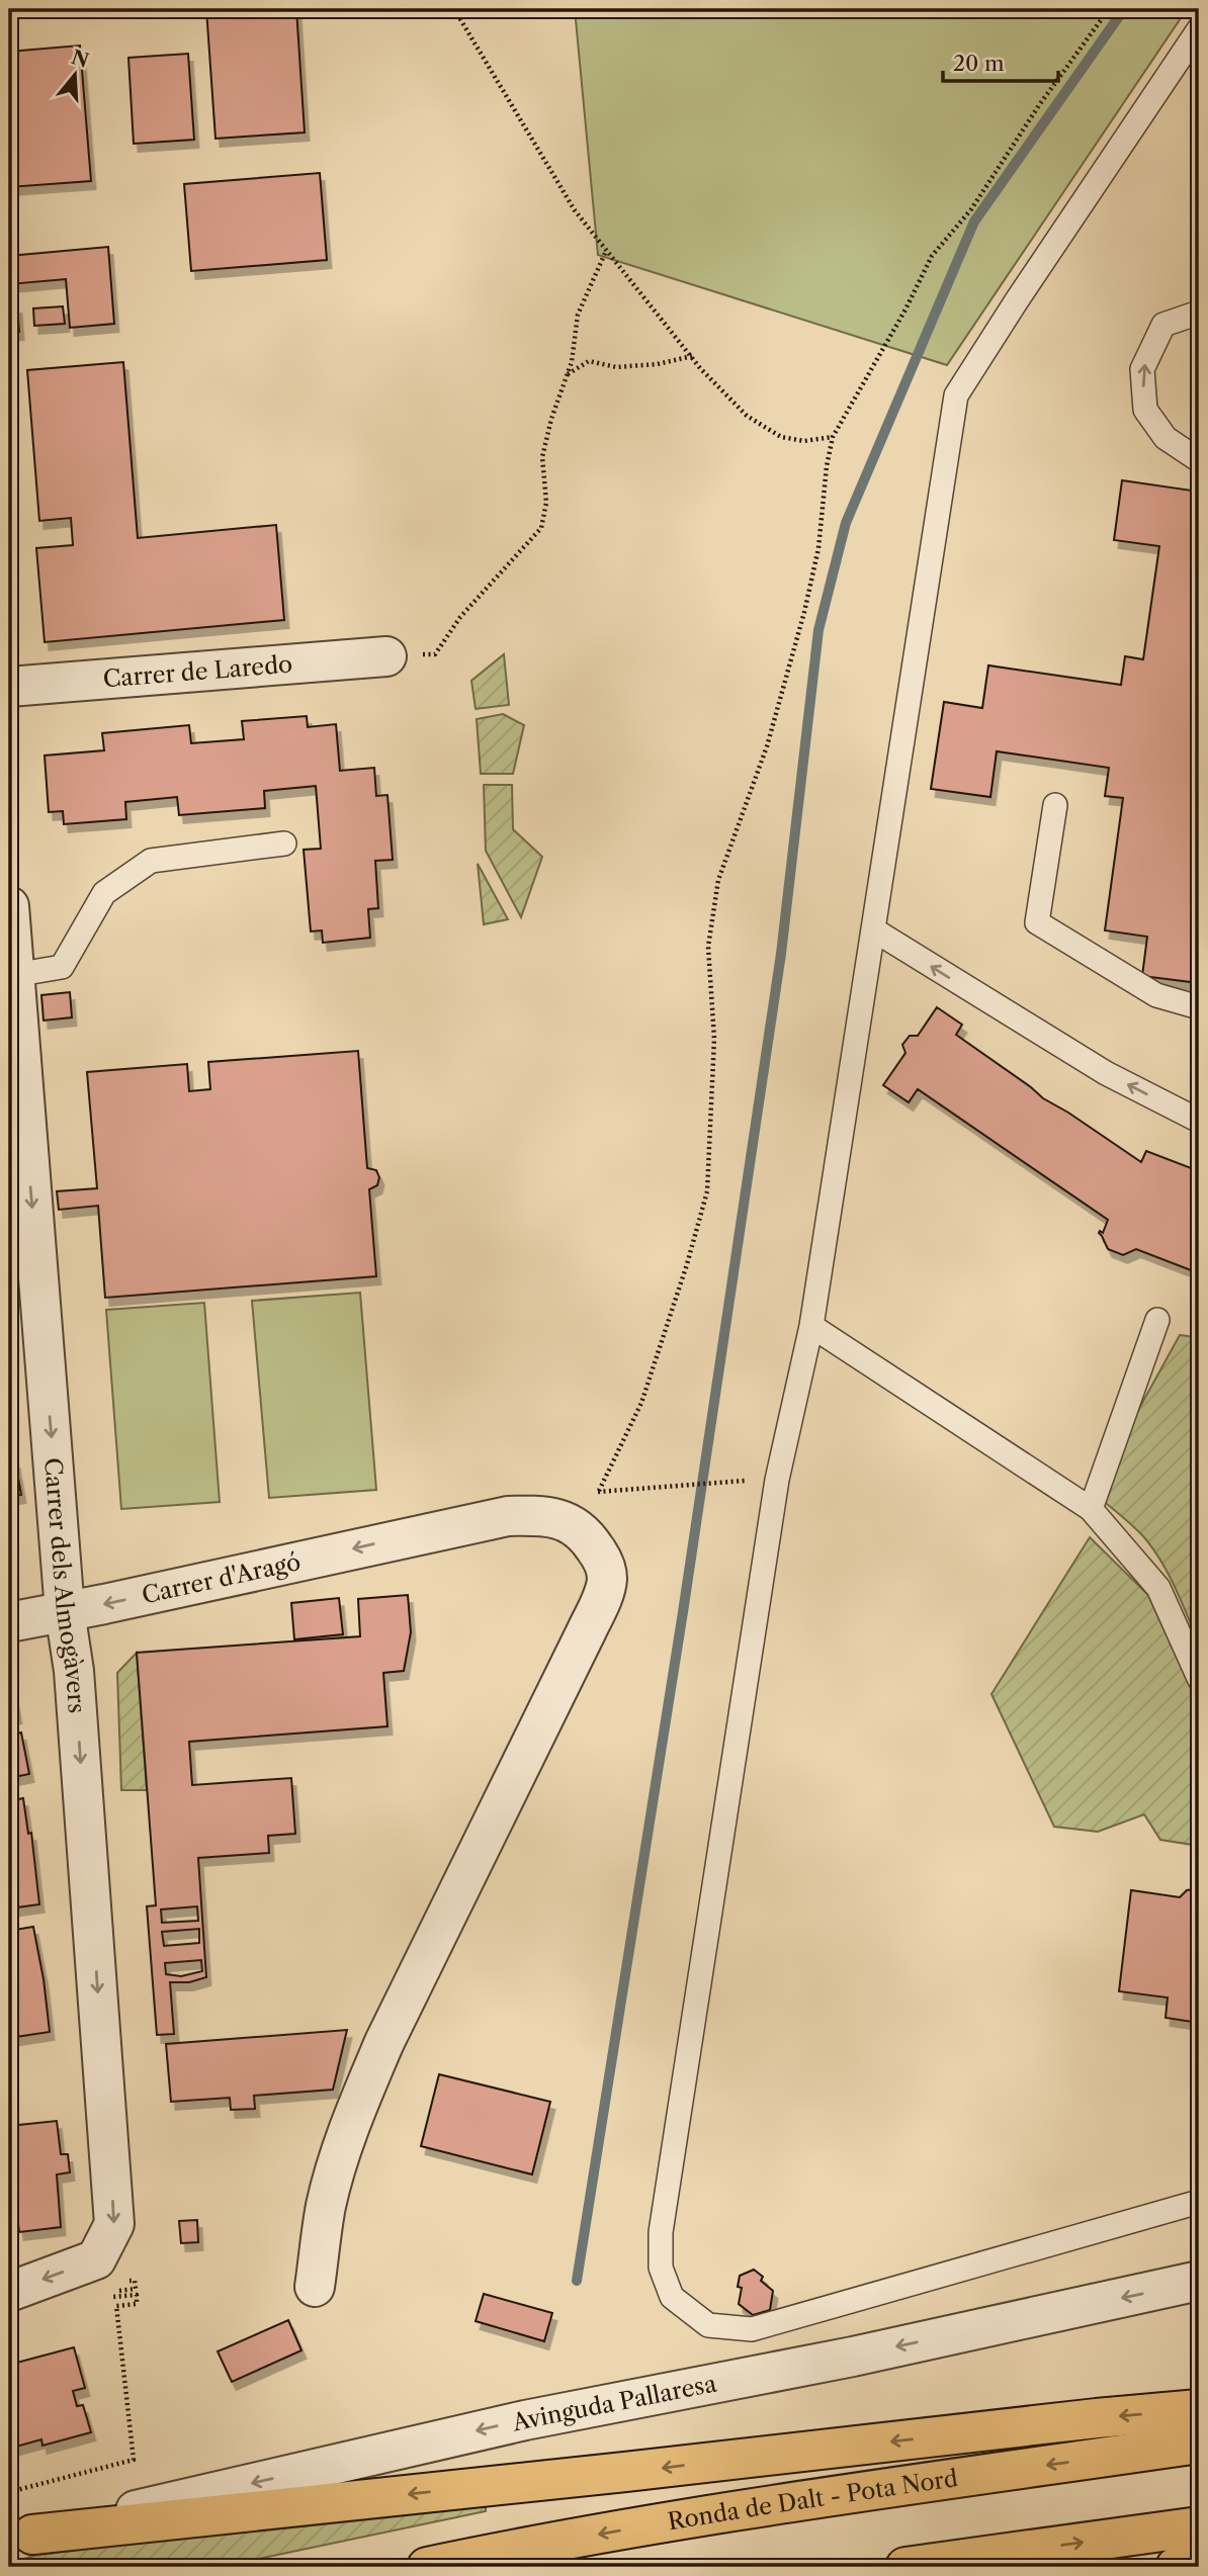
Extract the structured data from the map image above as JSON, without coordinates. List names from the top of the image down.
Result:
{
  "streets": {
    "highway": ["Ronda de Dalt - Pota Nord"],
    "street": [
      "Carrer de Laredo",
      "Carrer d'Aragó",
      "Carrer dels Almogàvers",
      "Avinguda Pallaresa"
    ]
  },
  "crossings": [
    ["Carrer d'Aragó", "Carrer dels Almogàvers"]
  ],
  "one_way": ["Carrer d'Aragó", "Carrer dels Almogàvers", "Avinguda Pallaresa"],
  "scale_bar": "20 m",
  "north": "top"
}
